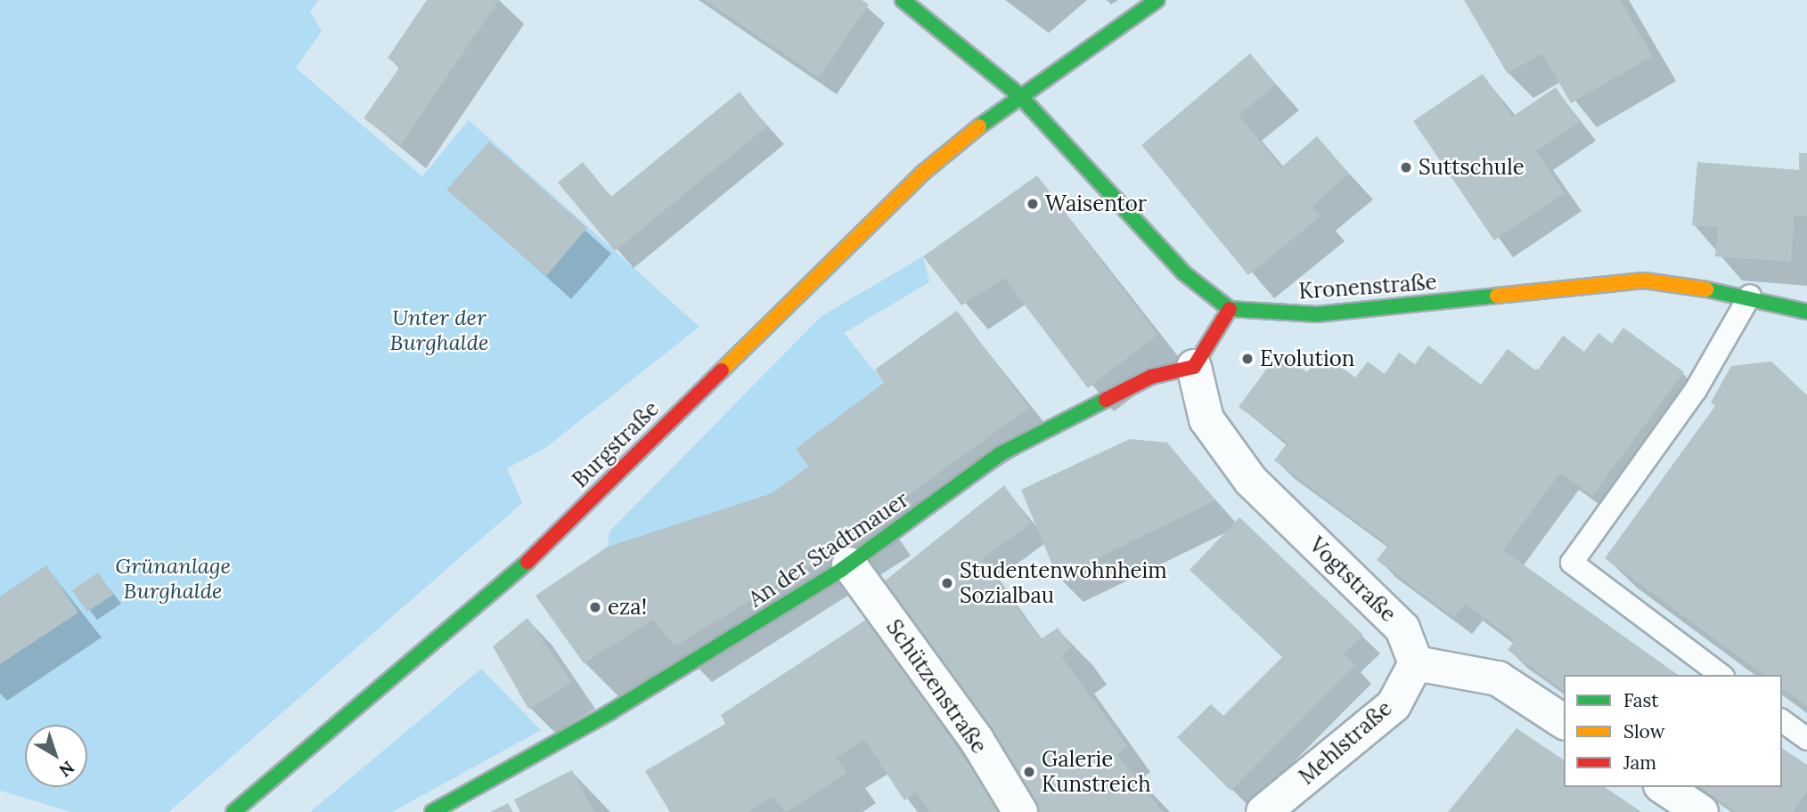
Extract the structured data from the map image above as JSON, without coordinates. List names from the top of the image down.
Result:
{
  "streets": {
    "street": [
      "Kronenstraße",
      "Burgstraße",
      "An der Stadtmauer",
      "Vogtstraße",
      "Schützenstraße",
      "Mehlstraße"
    ]
  },
  "crossings": [
    ["An der Stadtmauer", "Vogtstraße"],
    ["An der Stadtmauer", "Schützenstraße"],
    ["Vogtstraße", "Mehlstraße"]
  ],
  "parks": ["Unter der Burghalde", "Grünanlage Burghalde"],
  "places": [
    "Suttschule",
    "Waisentor",
    "Evolution",
    "Studentenwohnheim Sozialbau",
    "eza!",
    "Galerie Kunstreich"
  ],
  "legend": ["Fast", "Slow", "Jam"],
  "north": "bottom right"
}
